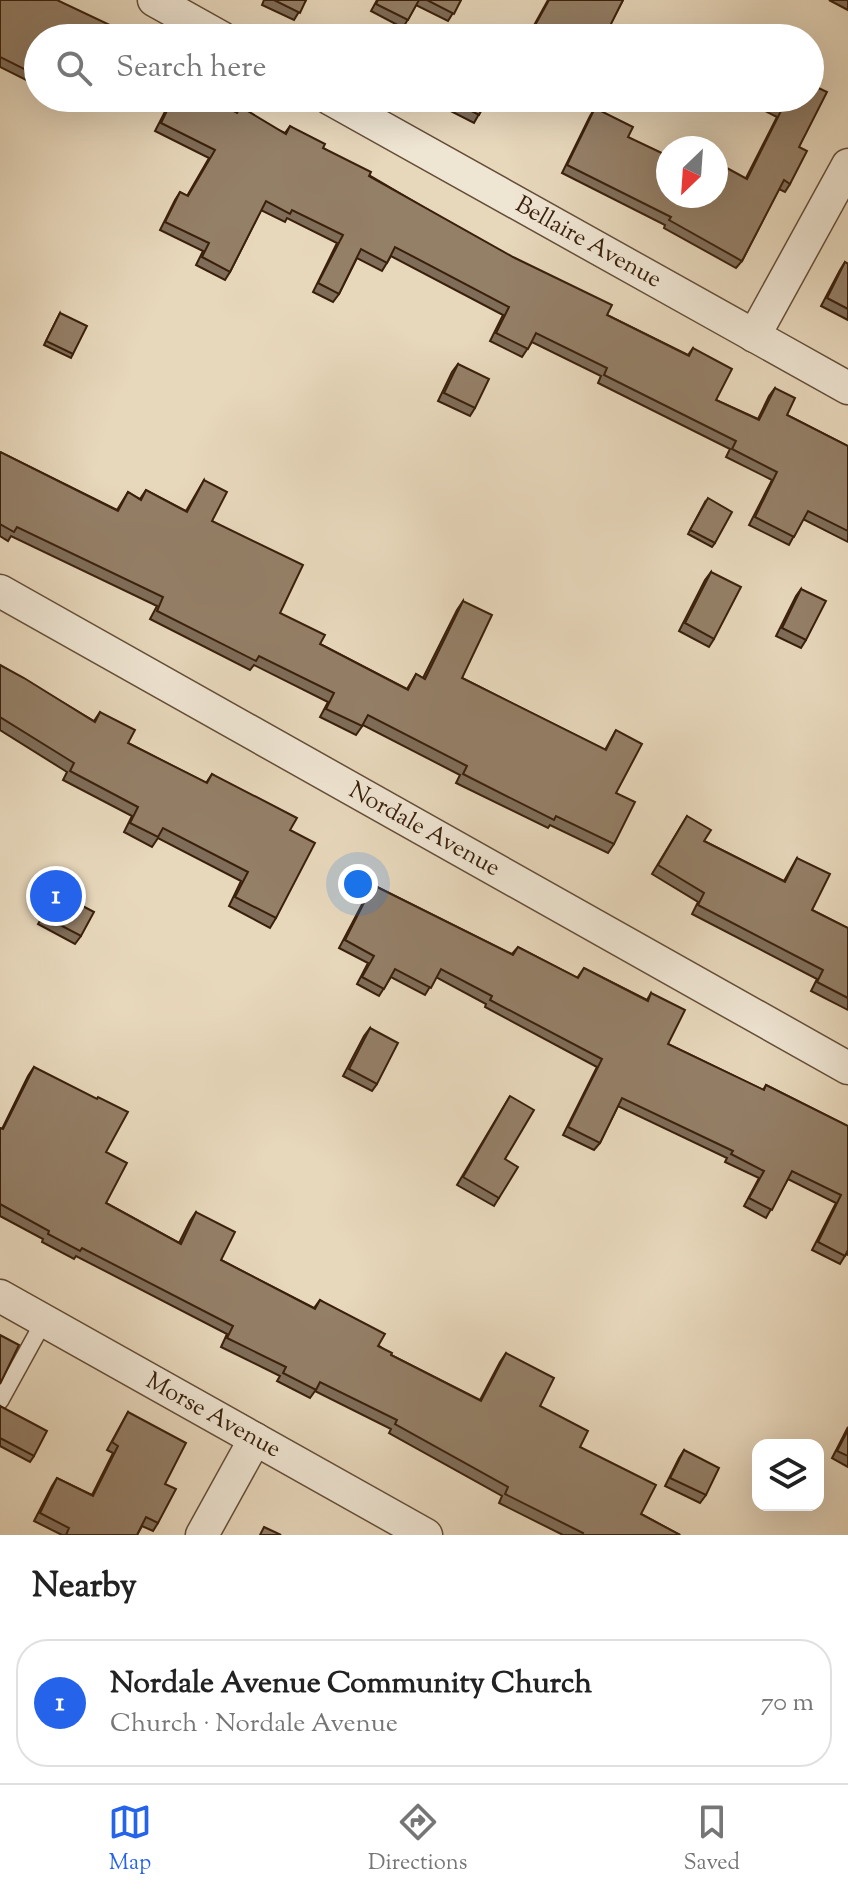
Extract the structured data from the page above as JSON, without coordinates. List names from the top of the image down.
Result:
{
  "streets": {
    "street": ["Bellaire Avenue", "Nordale Avenue", "Morse Avenue"]
  },
  "north": "bottom left",
  "page": {
    "search": "Search here",
    "pins": "1",
    "heading": "Nearby",
    "list": [
      {
        "mark": "1",
        "name": "Nordale Avenue Community Church",
        "note": "Church · Nordale Avenue",
        "value": "70 m"
      }
    ],
    "nav": ["Map", "Directions", "Saved"]
  }
}
